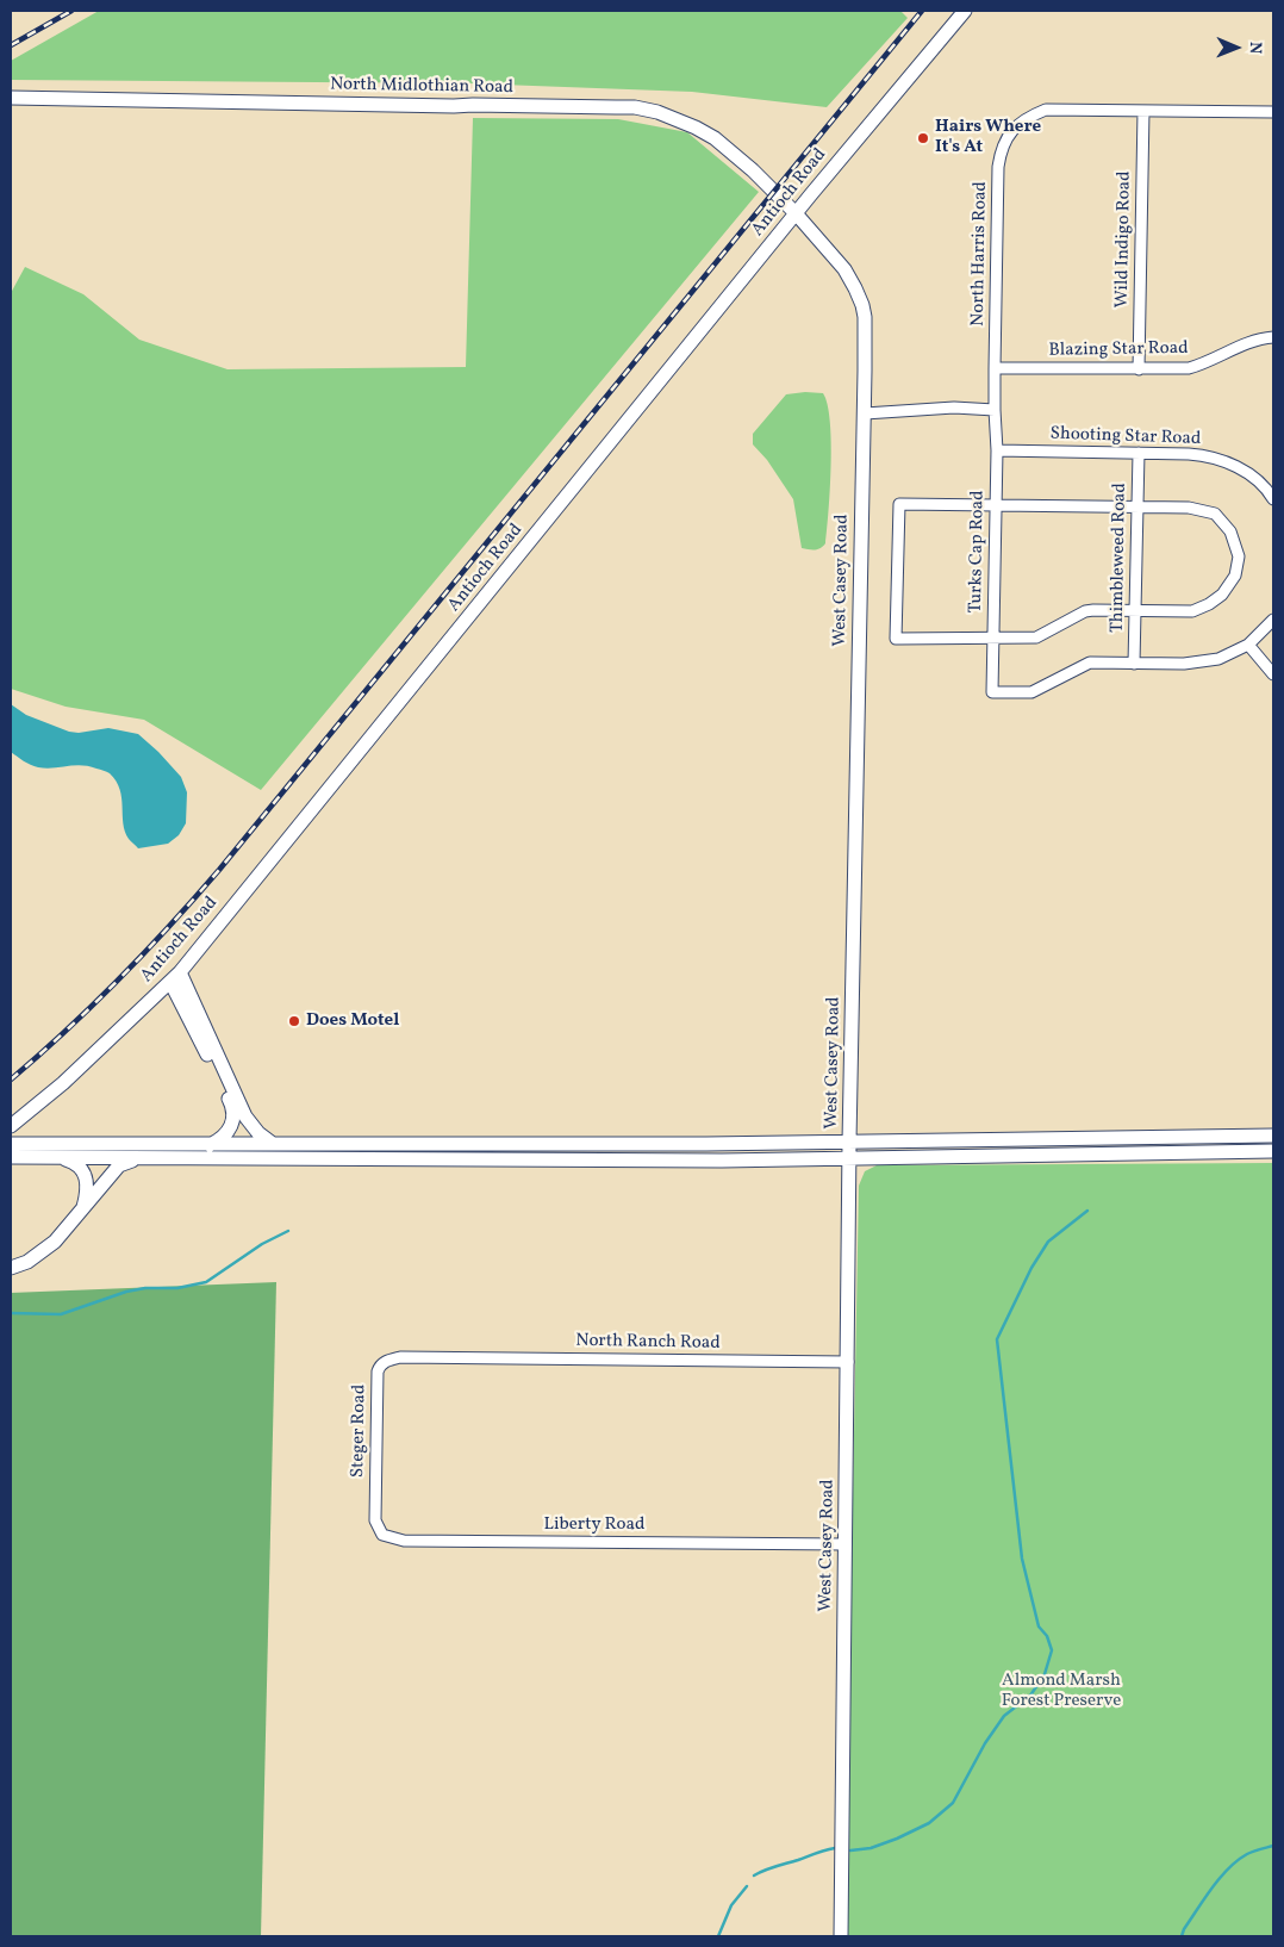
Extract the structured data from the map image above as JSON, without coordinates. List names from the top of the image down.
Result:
{
  "streets": {
    "main road": ["North Midlothian Road", "Antioch Road", "West Casey Road"],
    "street": [
      "Wild Indigo Road",
      "North Harris Road",
      "Blazing Star Road",
      "Shooting Star Road",
      "Turks Cap Road",
      "Thimbleweed Road",
      "North Ranch Road",
      "Steger Road",
      "Liberty Road"
    ]
  },
  "crossings": [
    ["North Midlothian Road", "Antioch Road"],
    ["North Midlothian Road", "West Casey Road"],
    ["Antioch Road", "West Casey Road"],
    ["Wild Indigo Road", "North Harris Road"],
    ["Wild Indigo Road", "Blazing Star Road"],
    ["North Harris Road", "Blazing Star Road"],
    ["North Harris Road", "Turks Cap Road"],
    ["Shooting Star Road", "Turks Cap Road"],
    ["Shooting Star Road", "Thimbleweed Road"],
    ["Turks Cap Road", "Thimbleweed Road"],
    ["West Casey Road", "North Ranch Road"],
    ["West Casey Road", "Liberty Road"],
    ["North Ranch Road", "Steger Road"],
    ["Steger Road", "Liberty Road"]
  ],
  "parks": ["Almond Marsh Forest Preserve"],
  "places": ["Hairs Where It's At", "Does Motel"],
  "north": "right"
}
